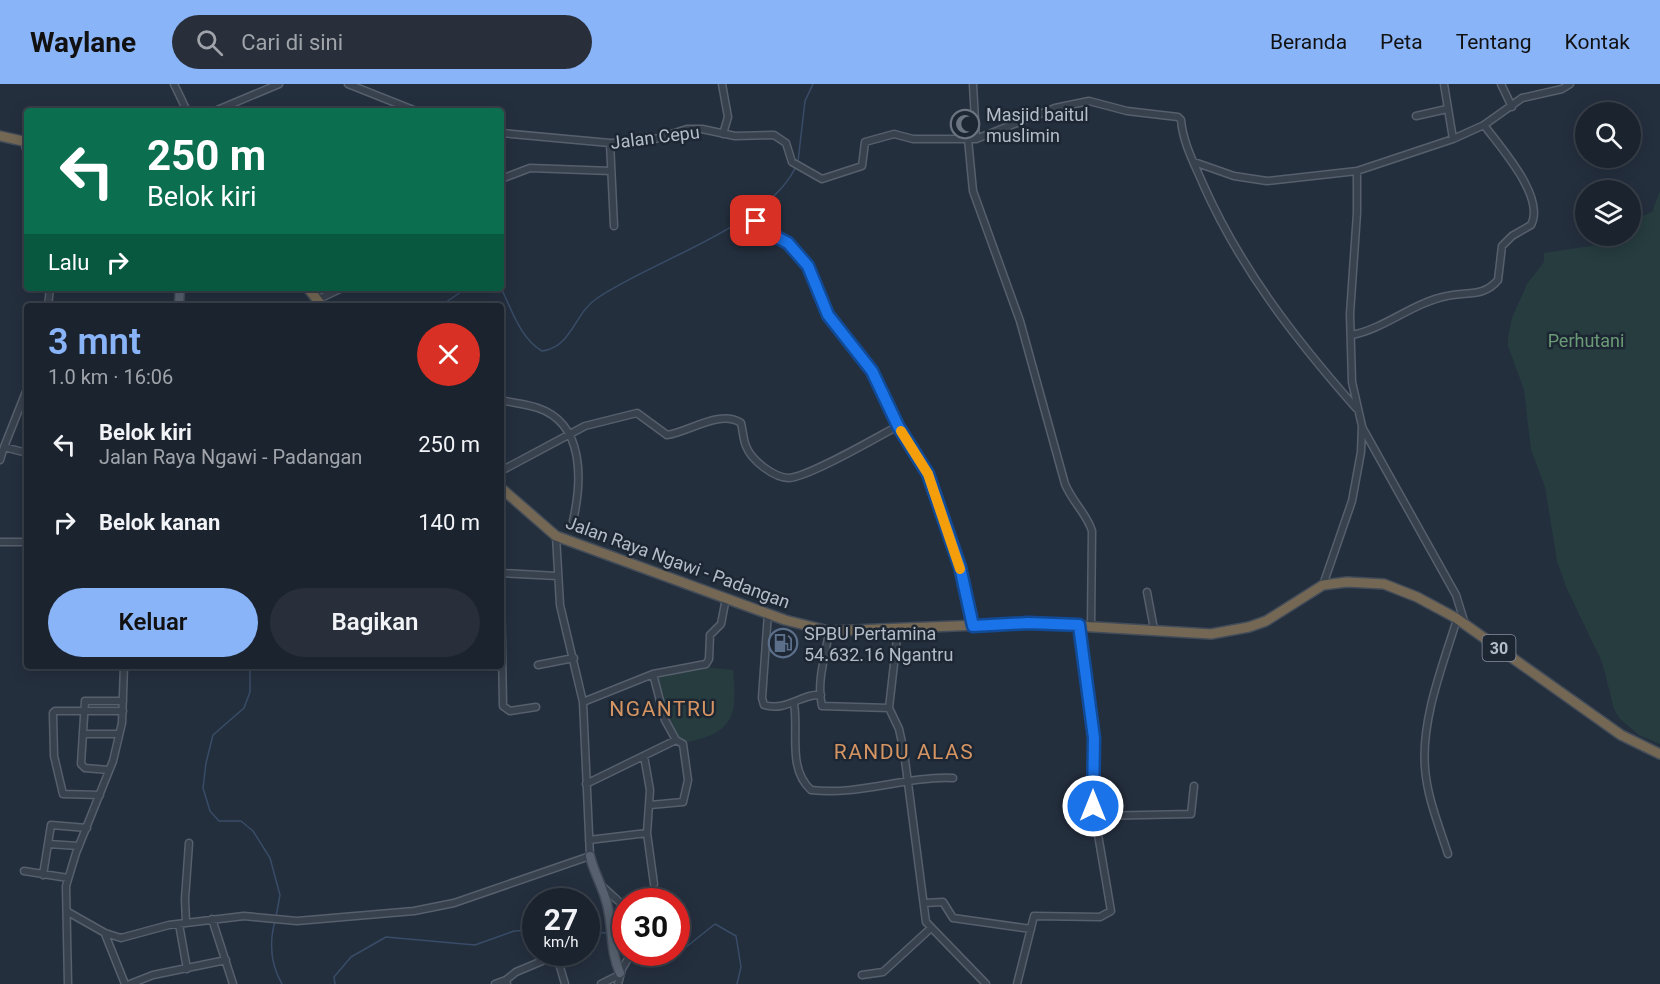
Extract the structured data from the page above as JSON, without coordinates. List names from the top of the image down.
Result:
{
  "streets": {
    "highway": ["Jalan Raya Ngawi - Padangan", "30"],
    "street": ["Jalan Cepu"]
  },
  "districts": ["NGANTRU", "RANDU ALAS"],
  "parks": ["Perhutani"],
  "places": {
    "mosque": ["Masjid baitul muslimin"],
    "fuel station": ["SPBU Pertamina 54.632.16 Ngantru"]
  },
  "page": {
    "header": "Waylane",
    "search": "Cari di sini",
    "nav": [
      "Beranda",
      "Peta",
      "Tentang",
      "Kontak"
    ],
    "turn": ["250 m", "Belok kiri"],
    "then": "Lalu",
    "heading": ["3 mnt", "1.0 km · 16:06"],
    "list": [
      {
        "name": "Belok kiri",
        "note": "Jalan Raya Ngawi - Padangan",
        "value": "250 m"
      },
      {
        "name": "Belok kanan",
        "value": "140 m"
      }
    ],
    "buttons": ["Keluar", "Bagikan"],
    "speed": "27 km/h",
    "limit": "30"
  }
}
